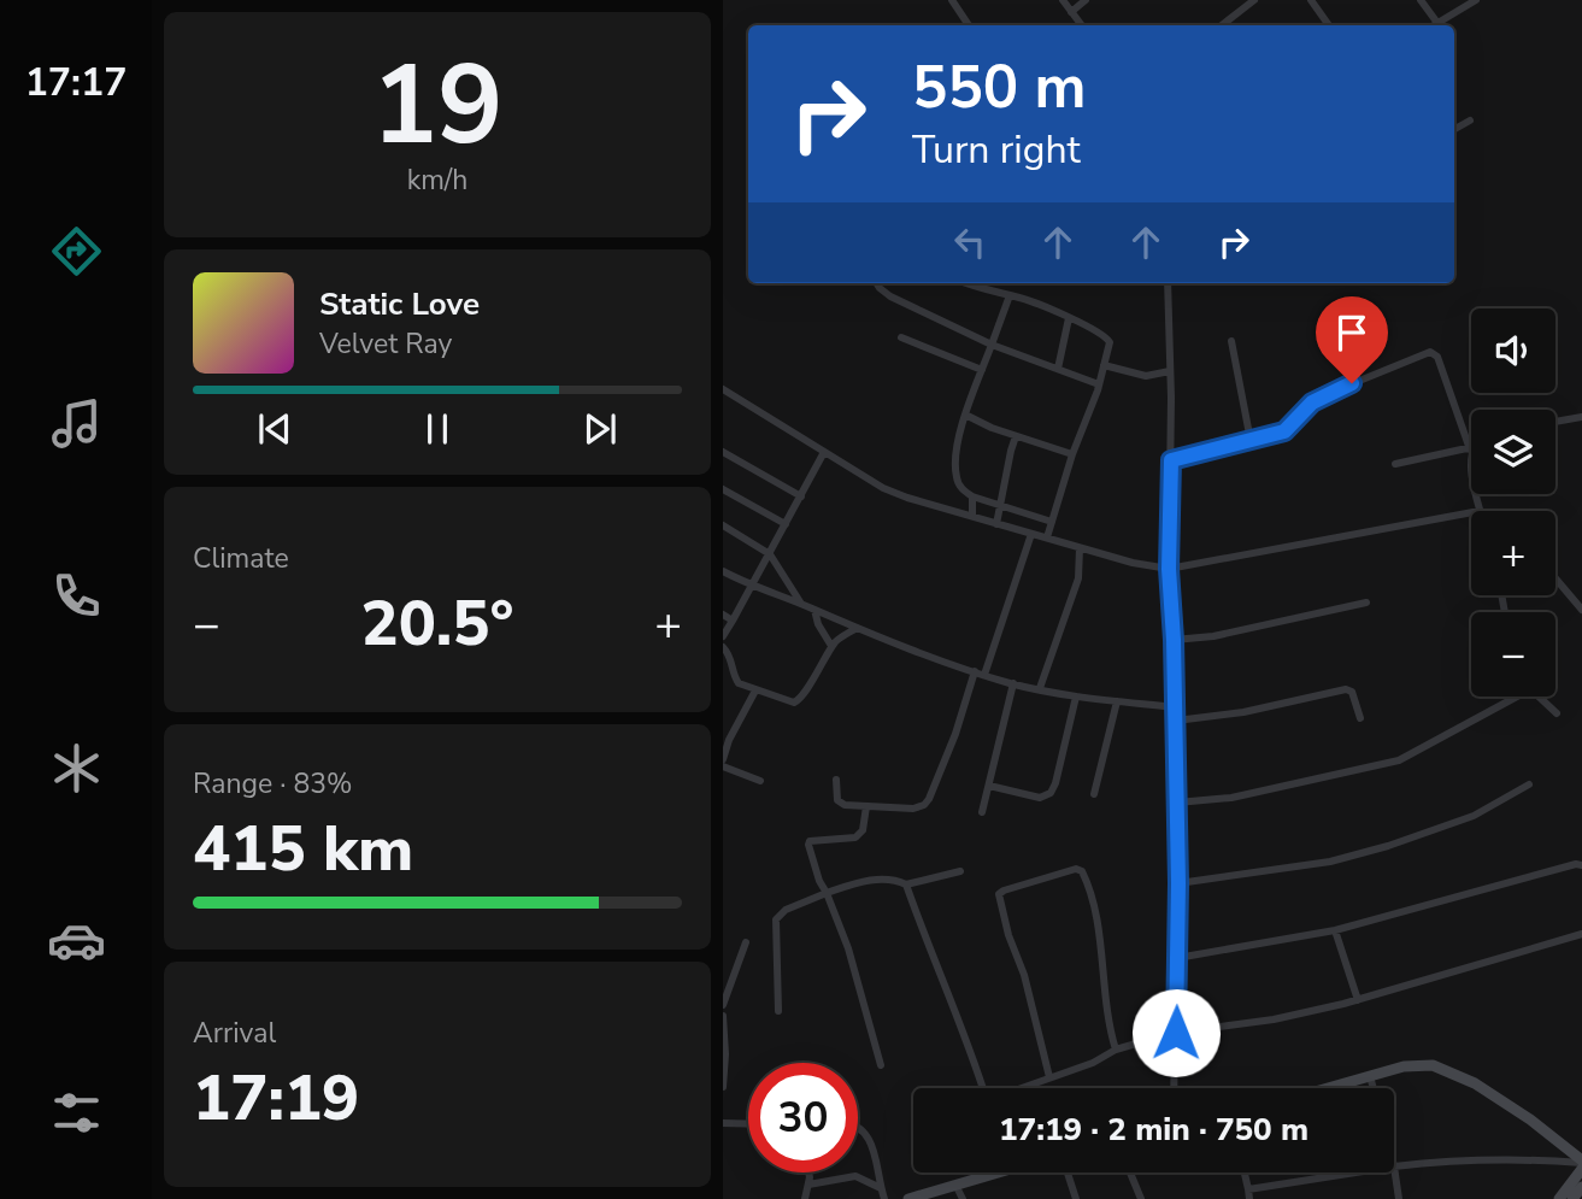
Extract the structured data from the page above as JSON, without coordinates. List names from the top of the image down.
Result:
{
  "page": {
    "tabs": "17:17",
    "tile": [
      ["19", "km/h"],
      "Climate",
      ["Range · 83%", "415 km"],
      ["Arrival", "17:19"]
    ],
    "turn": ["550 m", "Turn right"],
    "song": ["Static Love", "Velvet Ray"],
    "map_buttons": ["+", "−"],
    "heat": ["−", "20.5°", "+"],
    "limit": "30",
    "trip": "17:19 · 2 min · 750 m"
  }
}
